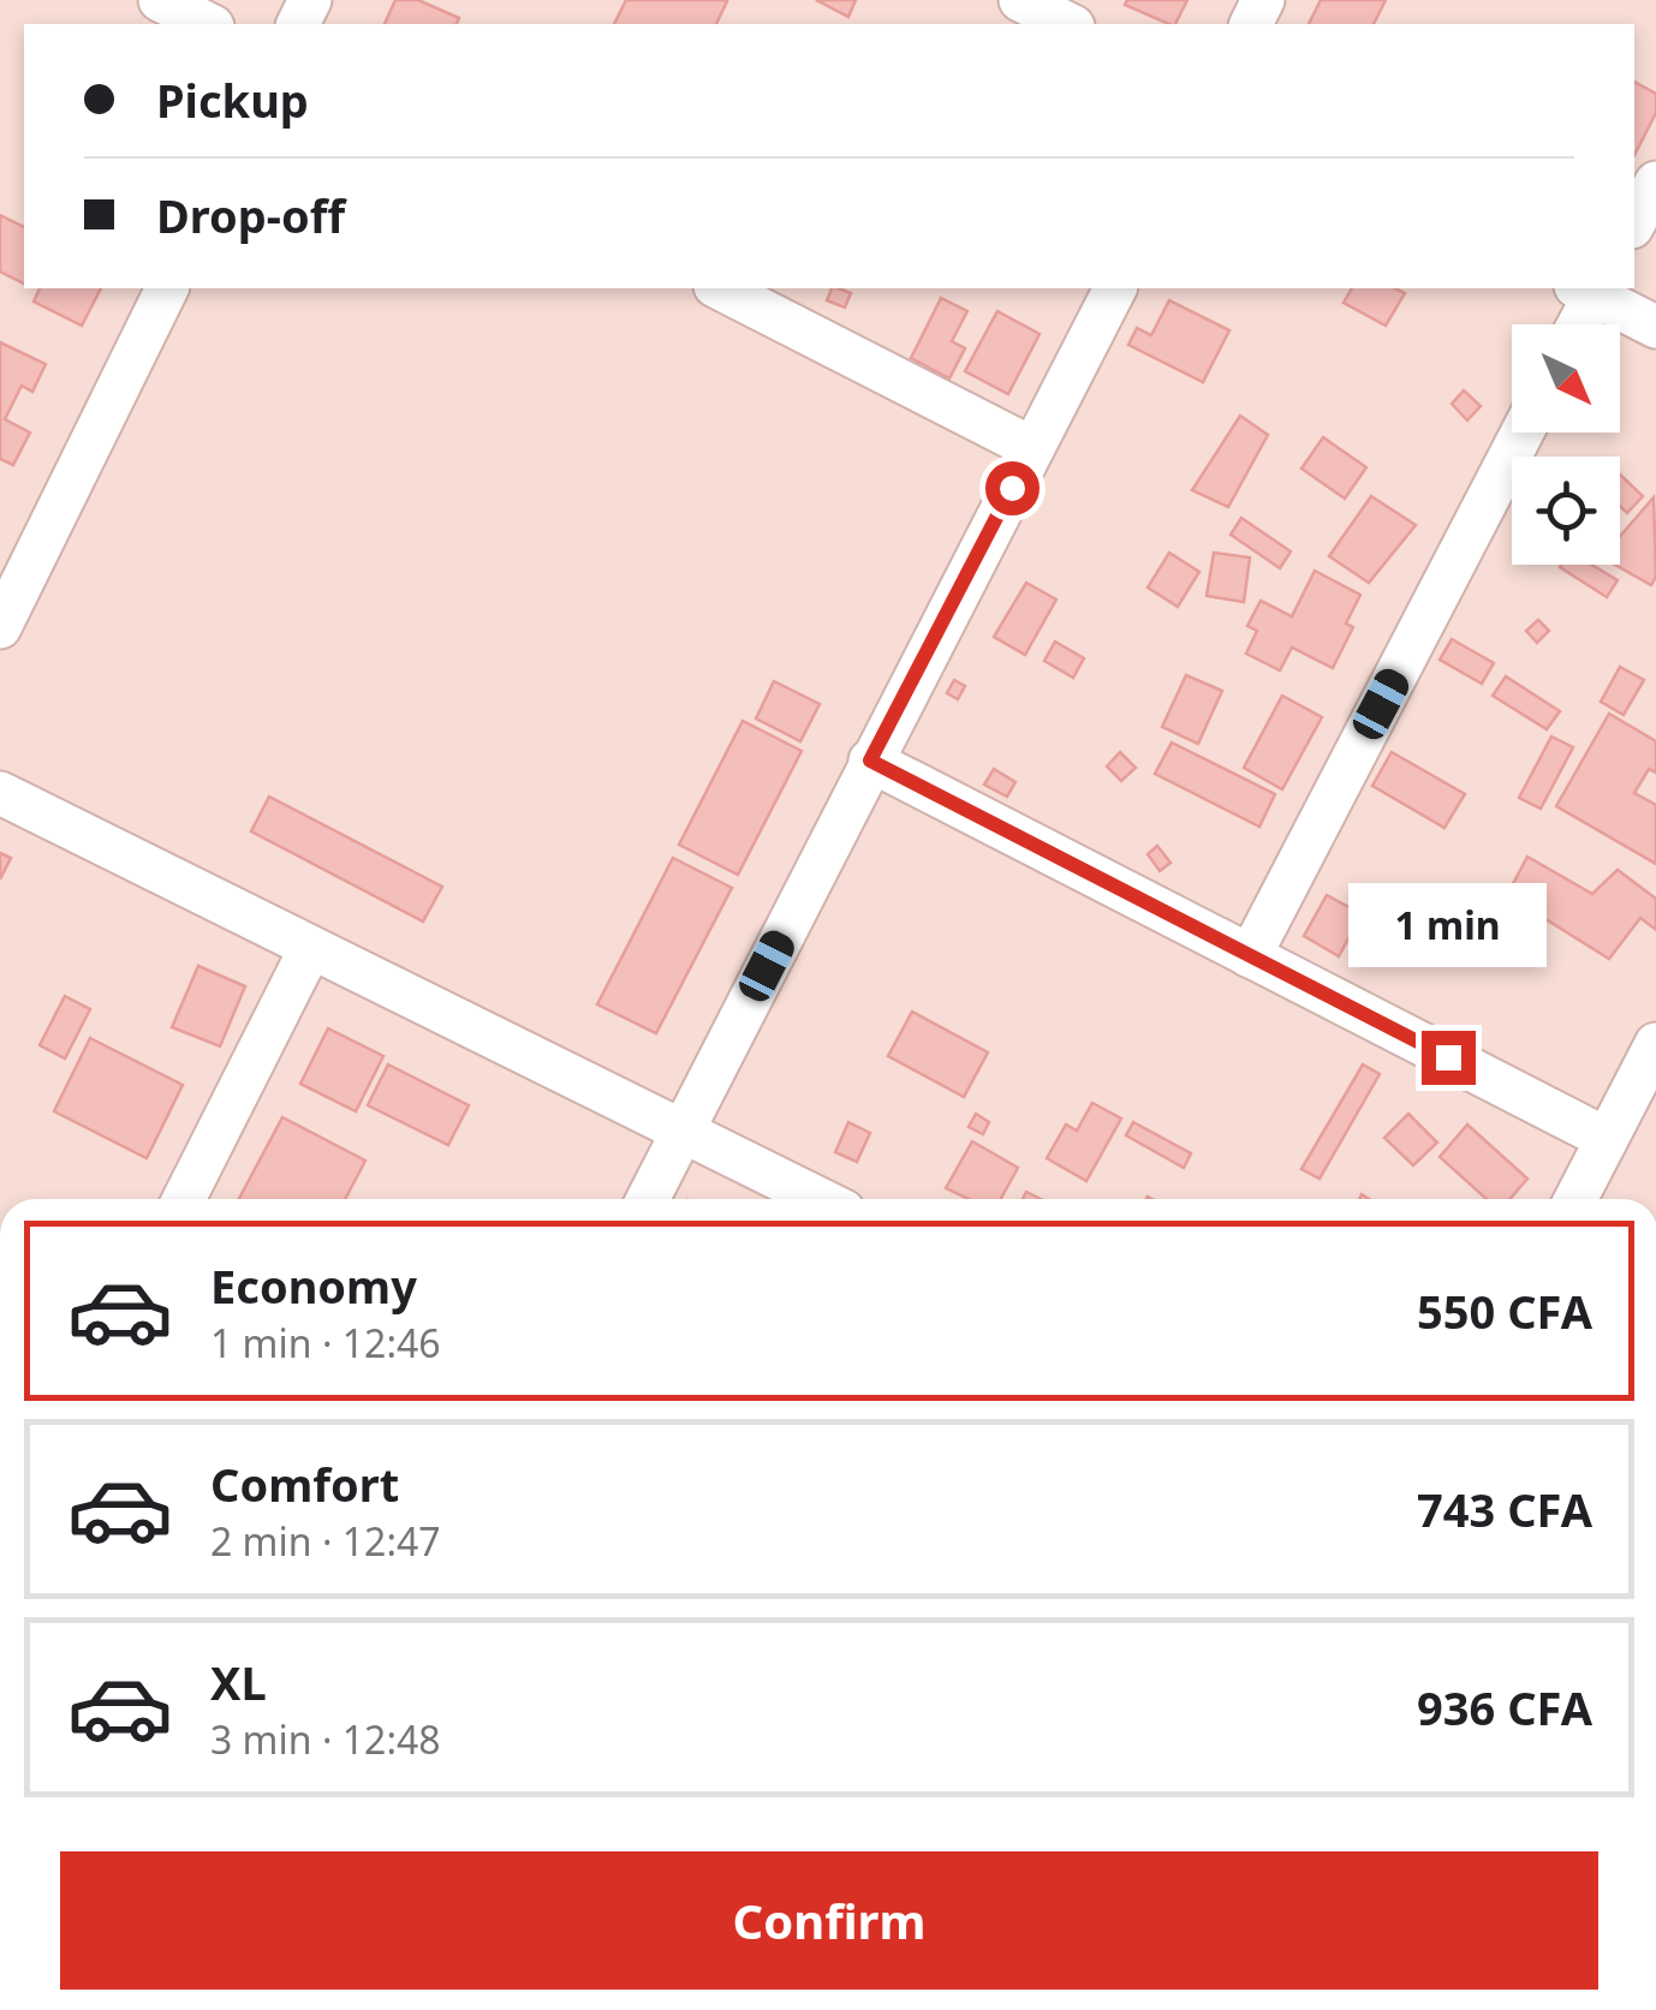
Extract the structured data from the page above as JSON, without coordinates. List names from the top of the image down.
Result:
{
  "north": "bottom right",
  "page": {
    "banner": ["Pickup", "Drop-off"],
    "bubble": "1 min",
    "list": [
      {
        "name": "Economy",
        "note": "1 min · 12:46",
        "value": "550 CFA"
      },
      {
        "name": "Comfort",
        "note": "2 min · 12:47",
        "value": "743 CFA"
      },
      {
        "name": "XL",
        "note": "3 min · 12:48",
        "value": "936 CFA"
      }
    ],
    "buttons": "Confirm"
  }
}
